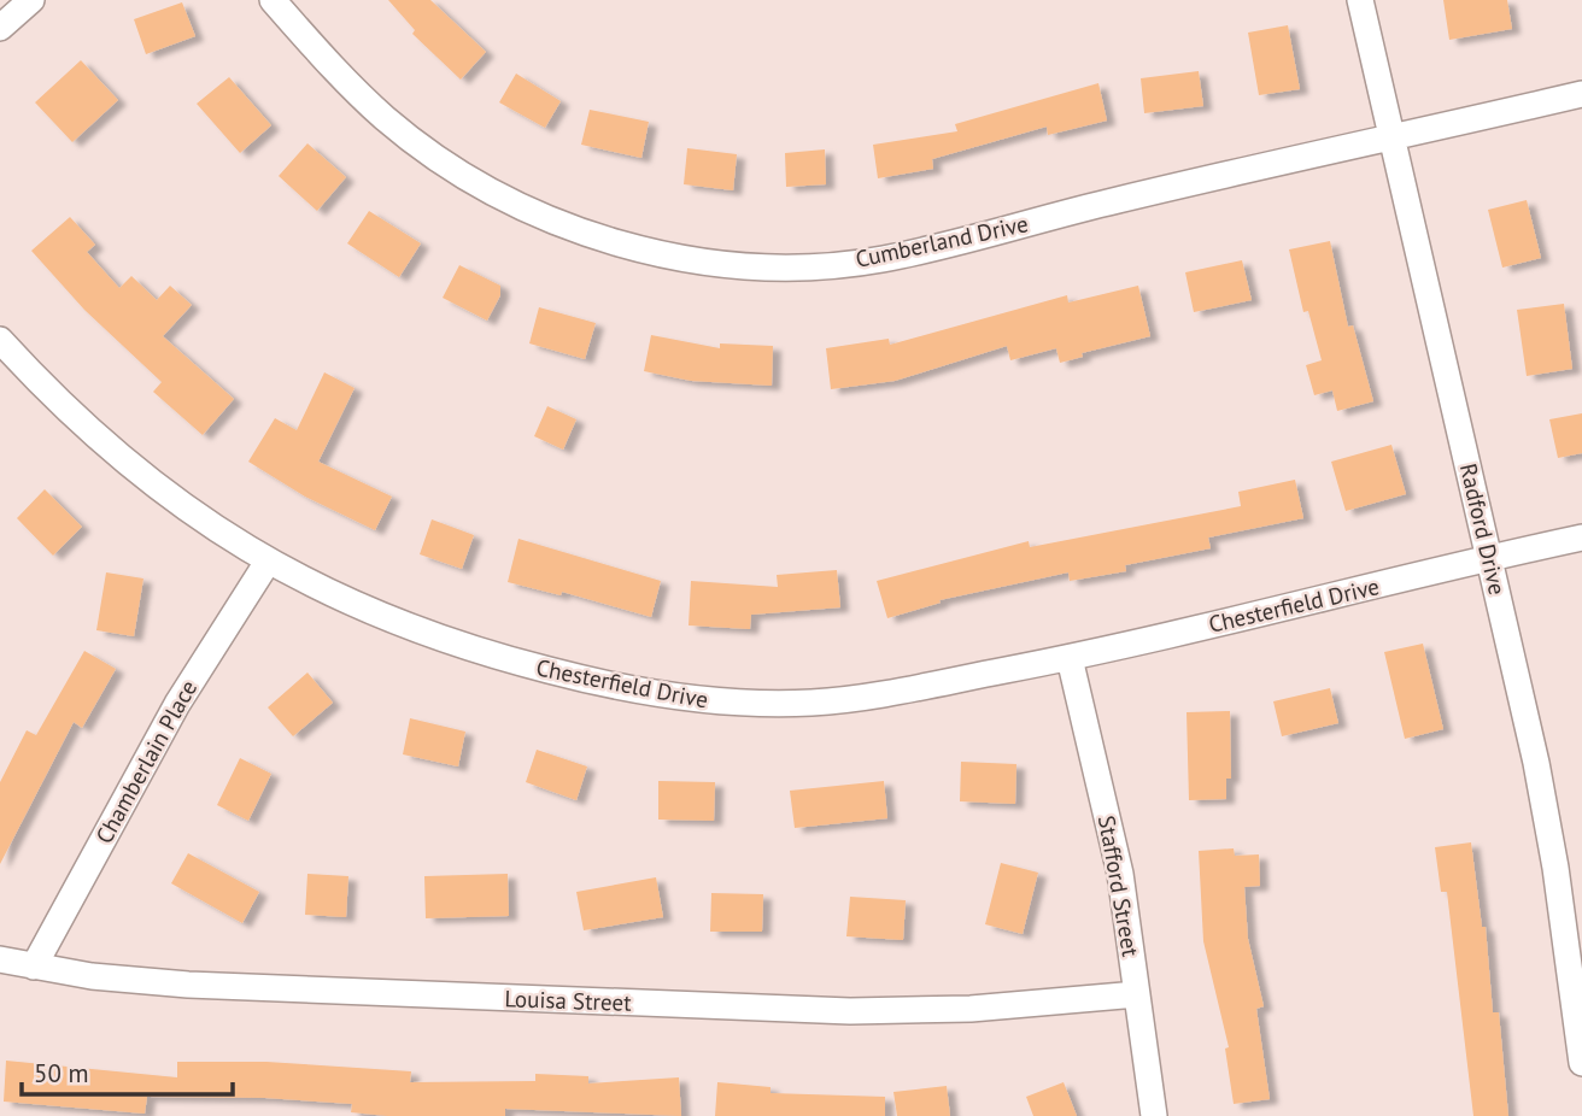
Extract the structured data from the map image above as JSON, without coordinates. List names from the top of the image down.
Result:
{
  "streets": {
    "street": [
      "Cumberland Drive",
      "Radford Drive",
      "Chesterfield Drive",
      "Chamberlain Place",
      "Stafford Street",
      "Louisa Street"
    ]
  },
  "crossings": [
    ["Cumberland Drive", "Radford Drive"],
    ["Radford Drive", "Chesterfield Drive"],
    ["Chesterfield Drive", "Chamberlain Place"],
    ["Chesterfield Drive", "Stafford Street"],
    ["Chamberlain Place", "Louisa Street"],
    ["Stafford Street", "Louisa Street"]
  ],
  "scale_bar": "50 m"
}
